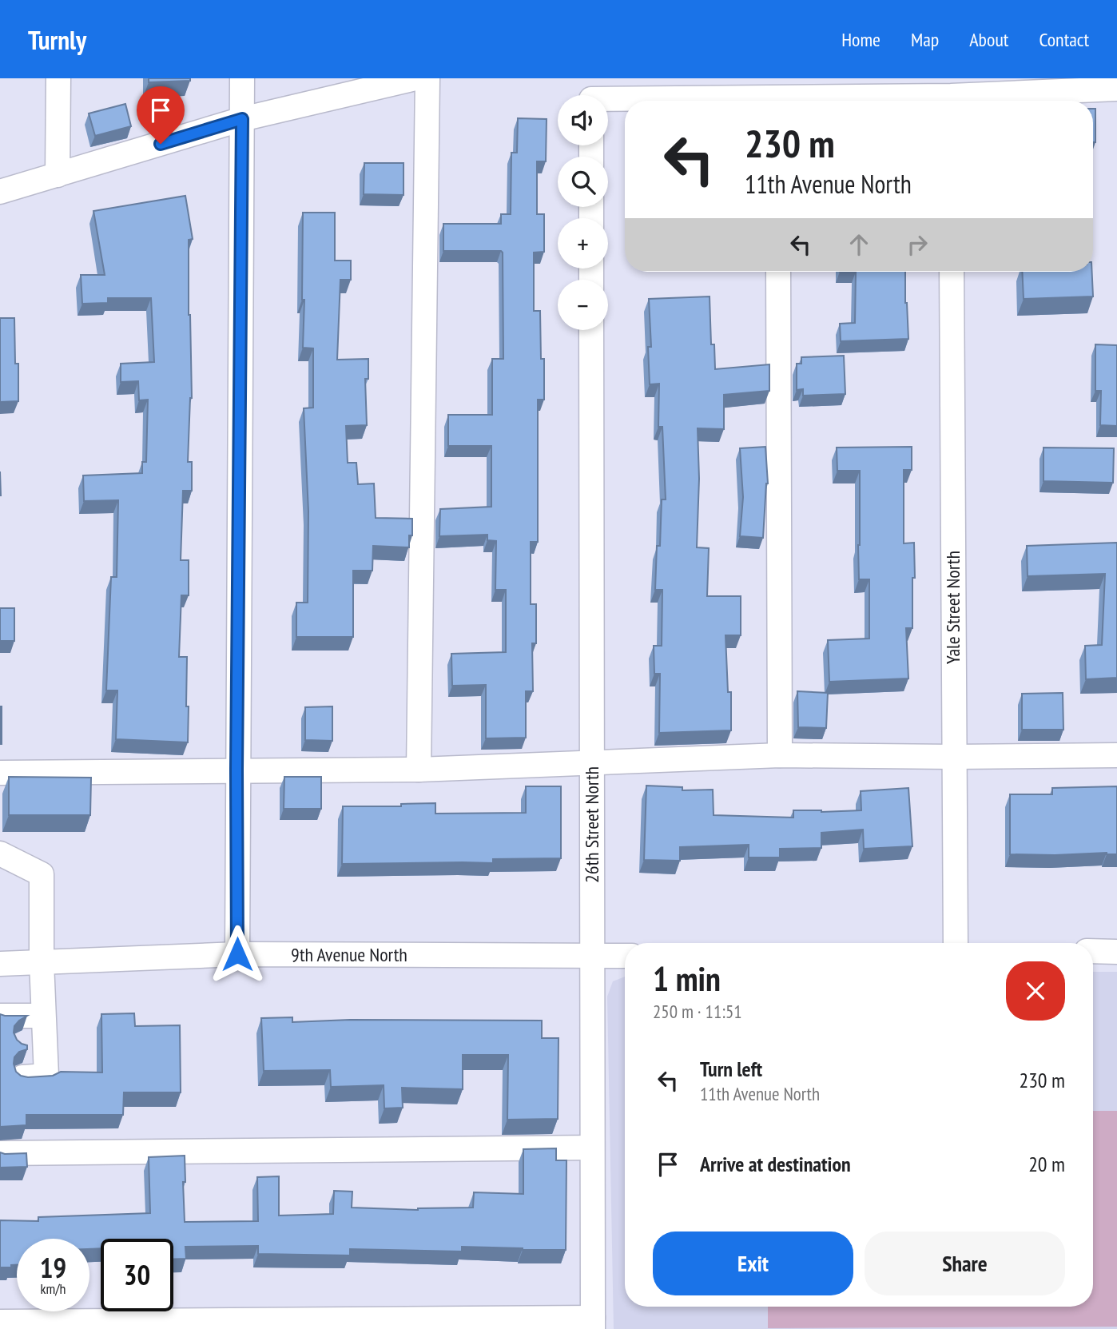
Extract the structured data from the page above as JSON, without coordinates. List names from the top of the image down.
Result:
{
  "streets": {
    "street": ["Yale Street North", "26th Street North", "9th Avenue North"]
  },
  "crossings": [
    ["26th Street North", "9th Avenue North"]
  ],
  "page": {
    "header": "Turnly",
    "nav": [
      "Home",
      "Map",
      "About",
      "Contact"
    ],
    "map_buttons": ["+", "−"],
    "turn": ["230 m", "11th Avenue North"],
    "heading": ["1 min", "250 m · 11:51"],
    "list": [
      {
        "name": "Turn left",
        "note": "11th Avenue North",
        "value": "230 m"
      },
      {
        "name": "Arrive at destination",
        "value": "20 m"
      }
    ],
    "buttons": ["Exit", "Share"],
    "speed": "19 km/h",
    "limit": "30"
  }
}
